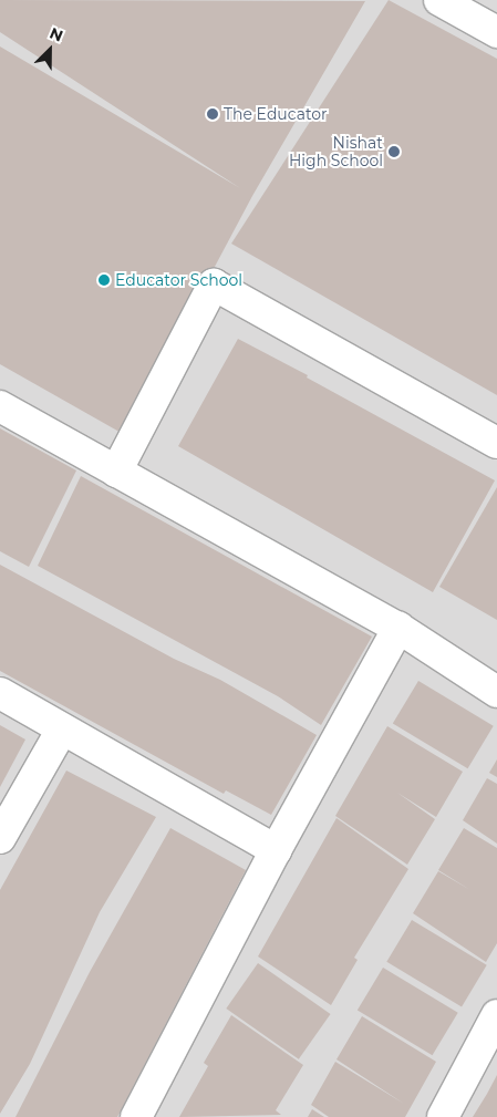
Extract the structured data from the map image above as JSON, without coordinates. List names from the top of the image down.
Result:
{
  "places": ["The Educator", "Nishat High School", "Educator School"],
  "north": "top right"
}
